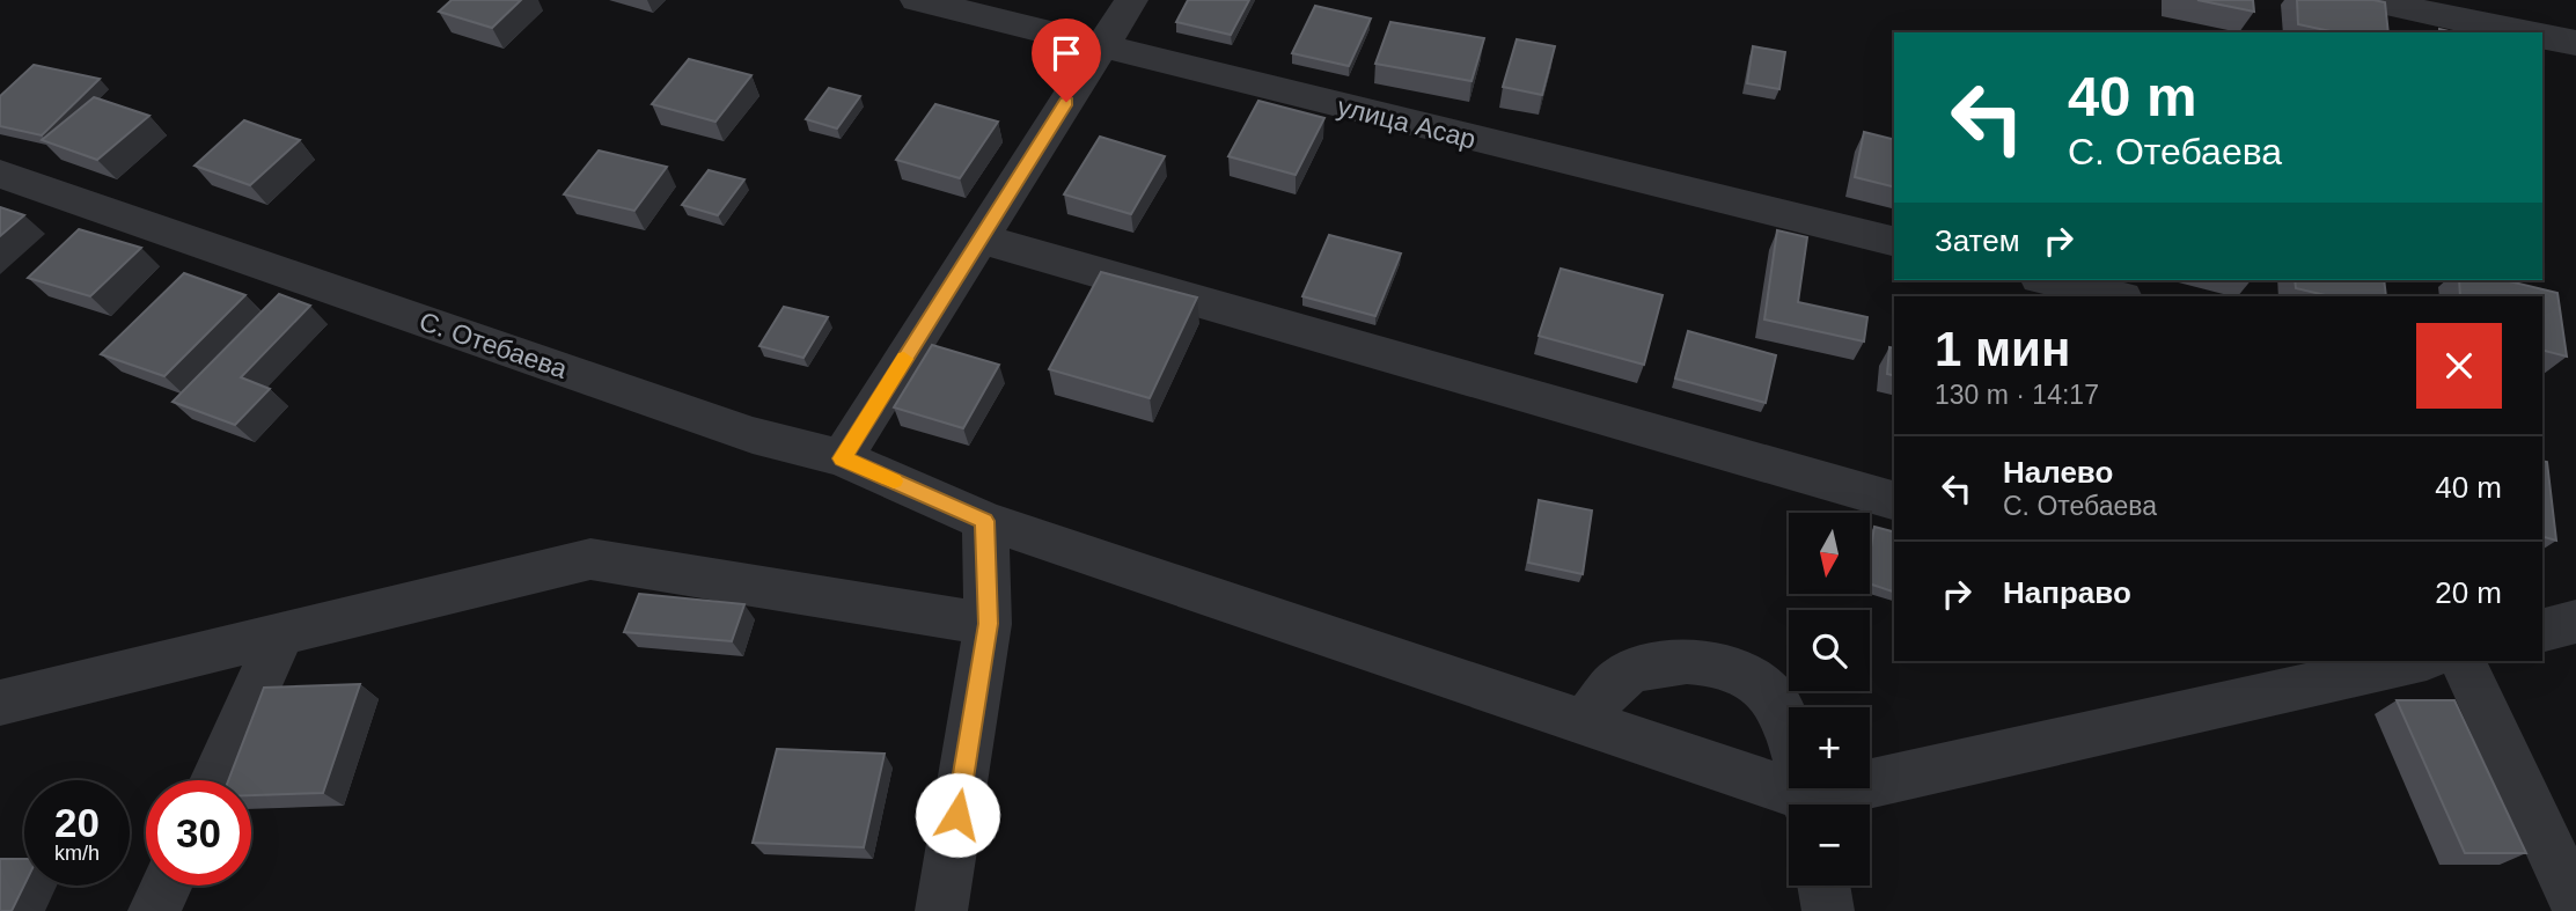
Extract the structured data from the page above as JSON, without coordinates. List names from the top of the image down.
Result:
{
  "streets": {
    "street": ["улица Асар", "С. Отебаева"]
  },
  "north": "bottom",
  "page": {
    "turn": ["40 m", "С. Отебаева"],
    "then": "Затем",
    "heading": ["1 мин", "130 m · 14:17"],
    "list": [
      {
        "name": "Налево",
        "note": "С. Отебаева",
        "value": "40 m"
      },
      {
        "name": "Направо",
        "value": "20 m"
      }
    ],
    "map_buttons": ["+", "−"],
    "speed": "20 km/h",
    "limit": "30"
  }
}
